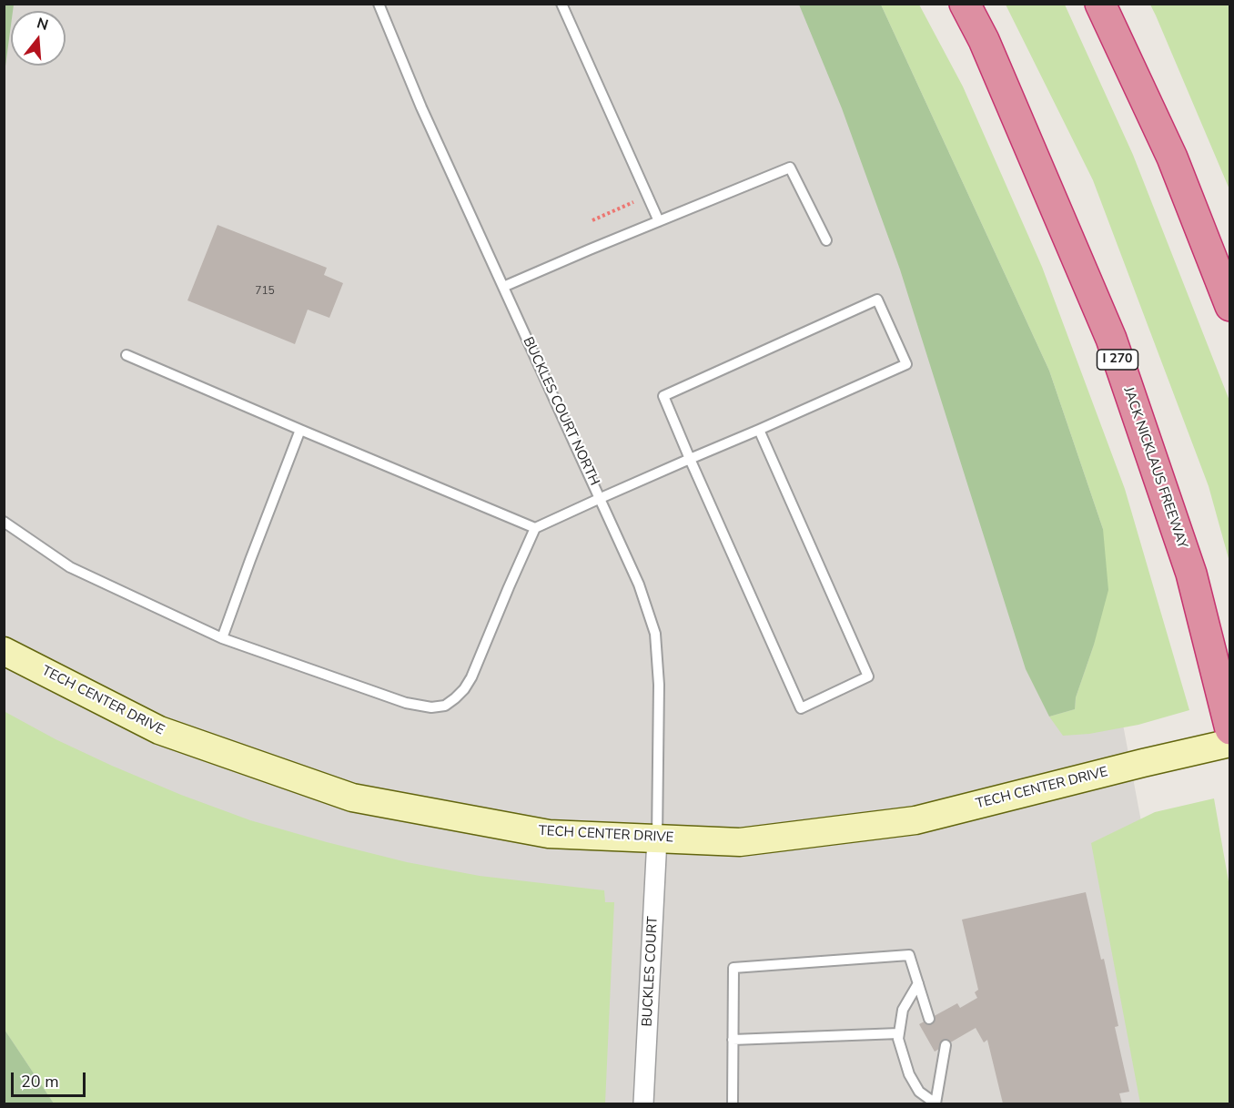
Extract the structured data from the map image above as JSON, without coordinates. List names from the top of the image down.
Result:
{
  "streets": {
    "highway": ["I 270", "JACK NICKLAUS FREEWAY"],
    "main road": ["TECH CENTER DRIVE"],
    "street": ["BUCKLES COURT"],
    "lane": ["BUCKLES COURT NORTH"]
  },
  "crossings": [
    ["BUCKLES COURT NORTH", "TECH CENTER DRIVE"],
    ["BUCKLES COURT NORTH", "BUCKLES COURT"],
    ["TECH CENTER DRIVE", "BUCKLES COURT"]
  ],
  "house_numbers": ["715"],
  "scale_bar": "20 m",
  "north": "top"
}
